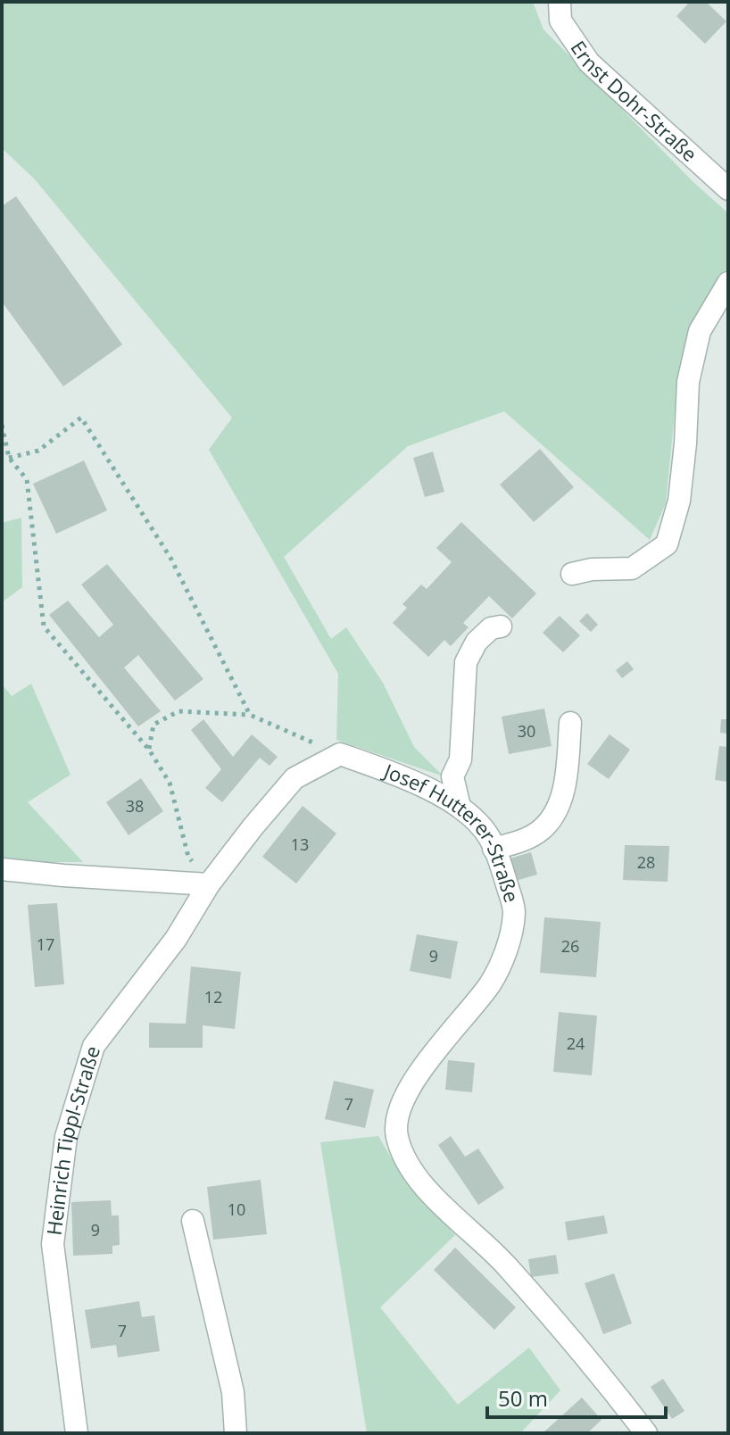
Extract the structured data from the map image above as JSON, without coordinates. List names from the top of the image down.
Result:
{
  "streets": {
    "street": ["Ernst Dohr-Straße", "Josef Hutterer-Straße", "Heinrich Tippl-Straße"]
  },
  "house_numbers": [
    "30",
    "38",
    "13",
    "28",
    "17",
    "26",
    "9",
    "12",
    "24",
    "7",
    "10",
    "9",
    "7"
  ],
  "scale_bar": "50 m"
}
